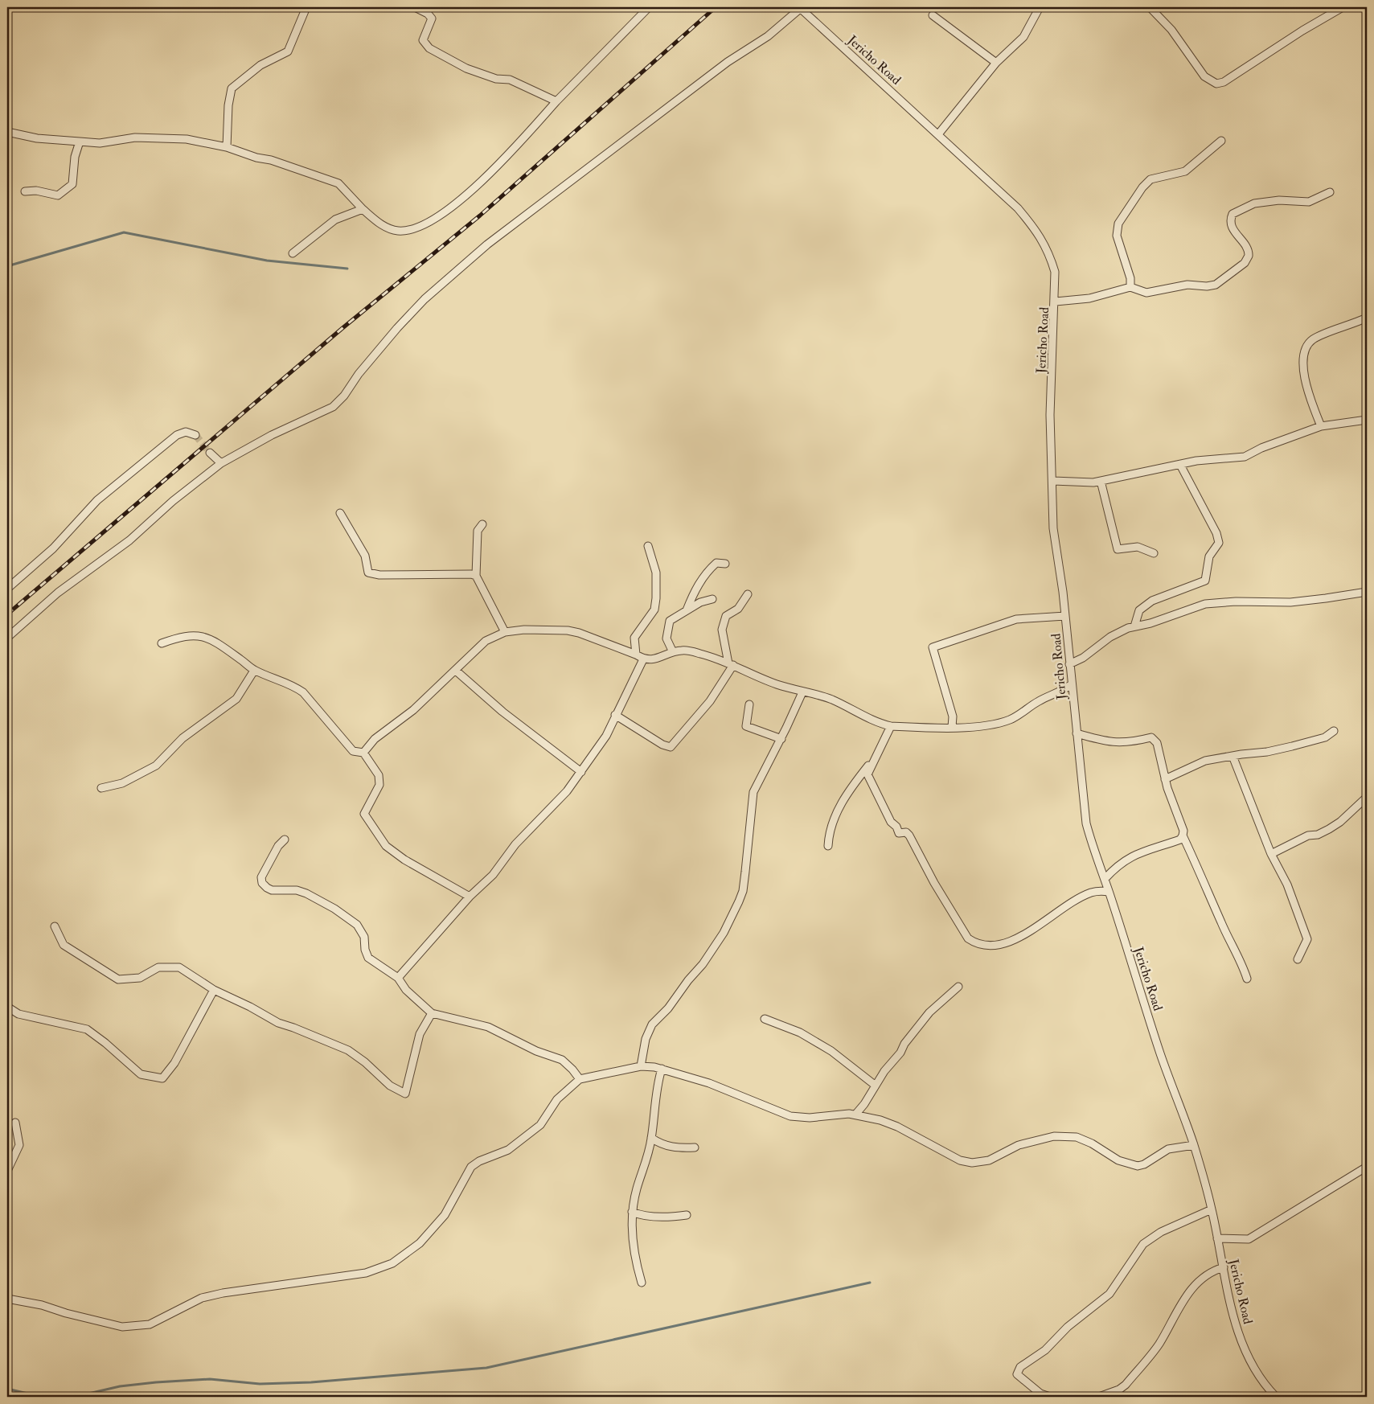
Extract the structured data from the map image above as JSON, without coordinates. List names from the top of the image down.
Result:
{
  "streets": {
    "street": ["Jericho Road"]
  }
}
